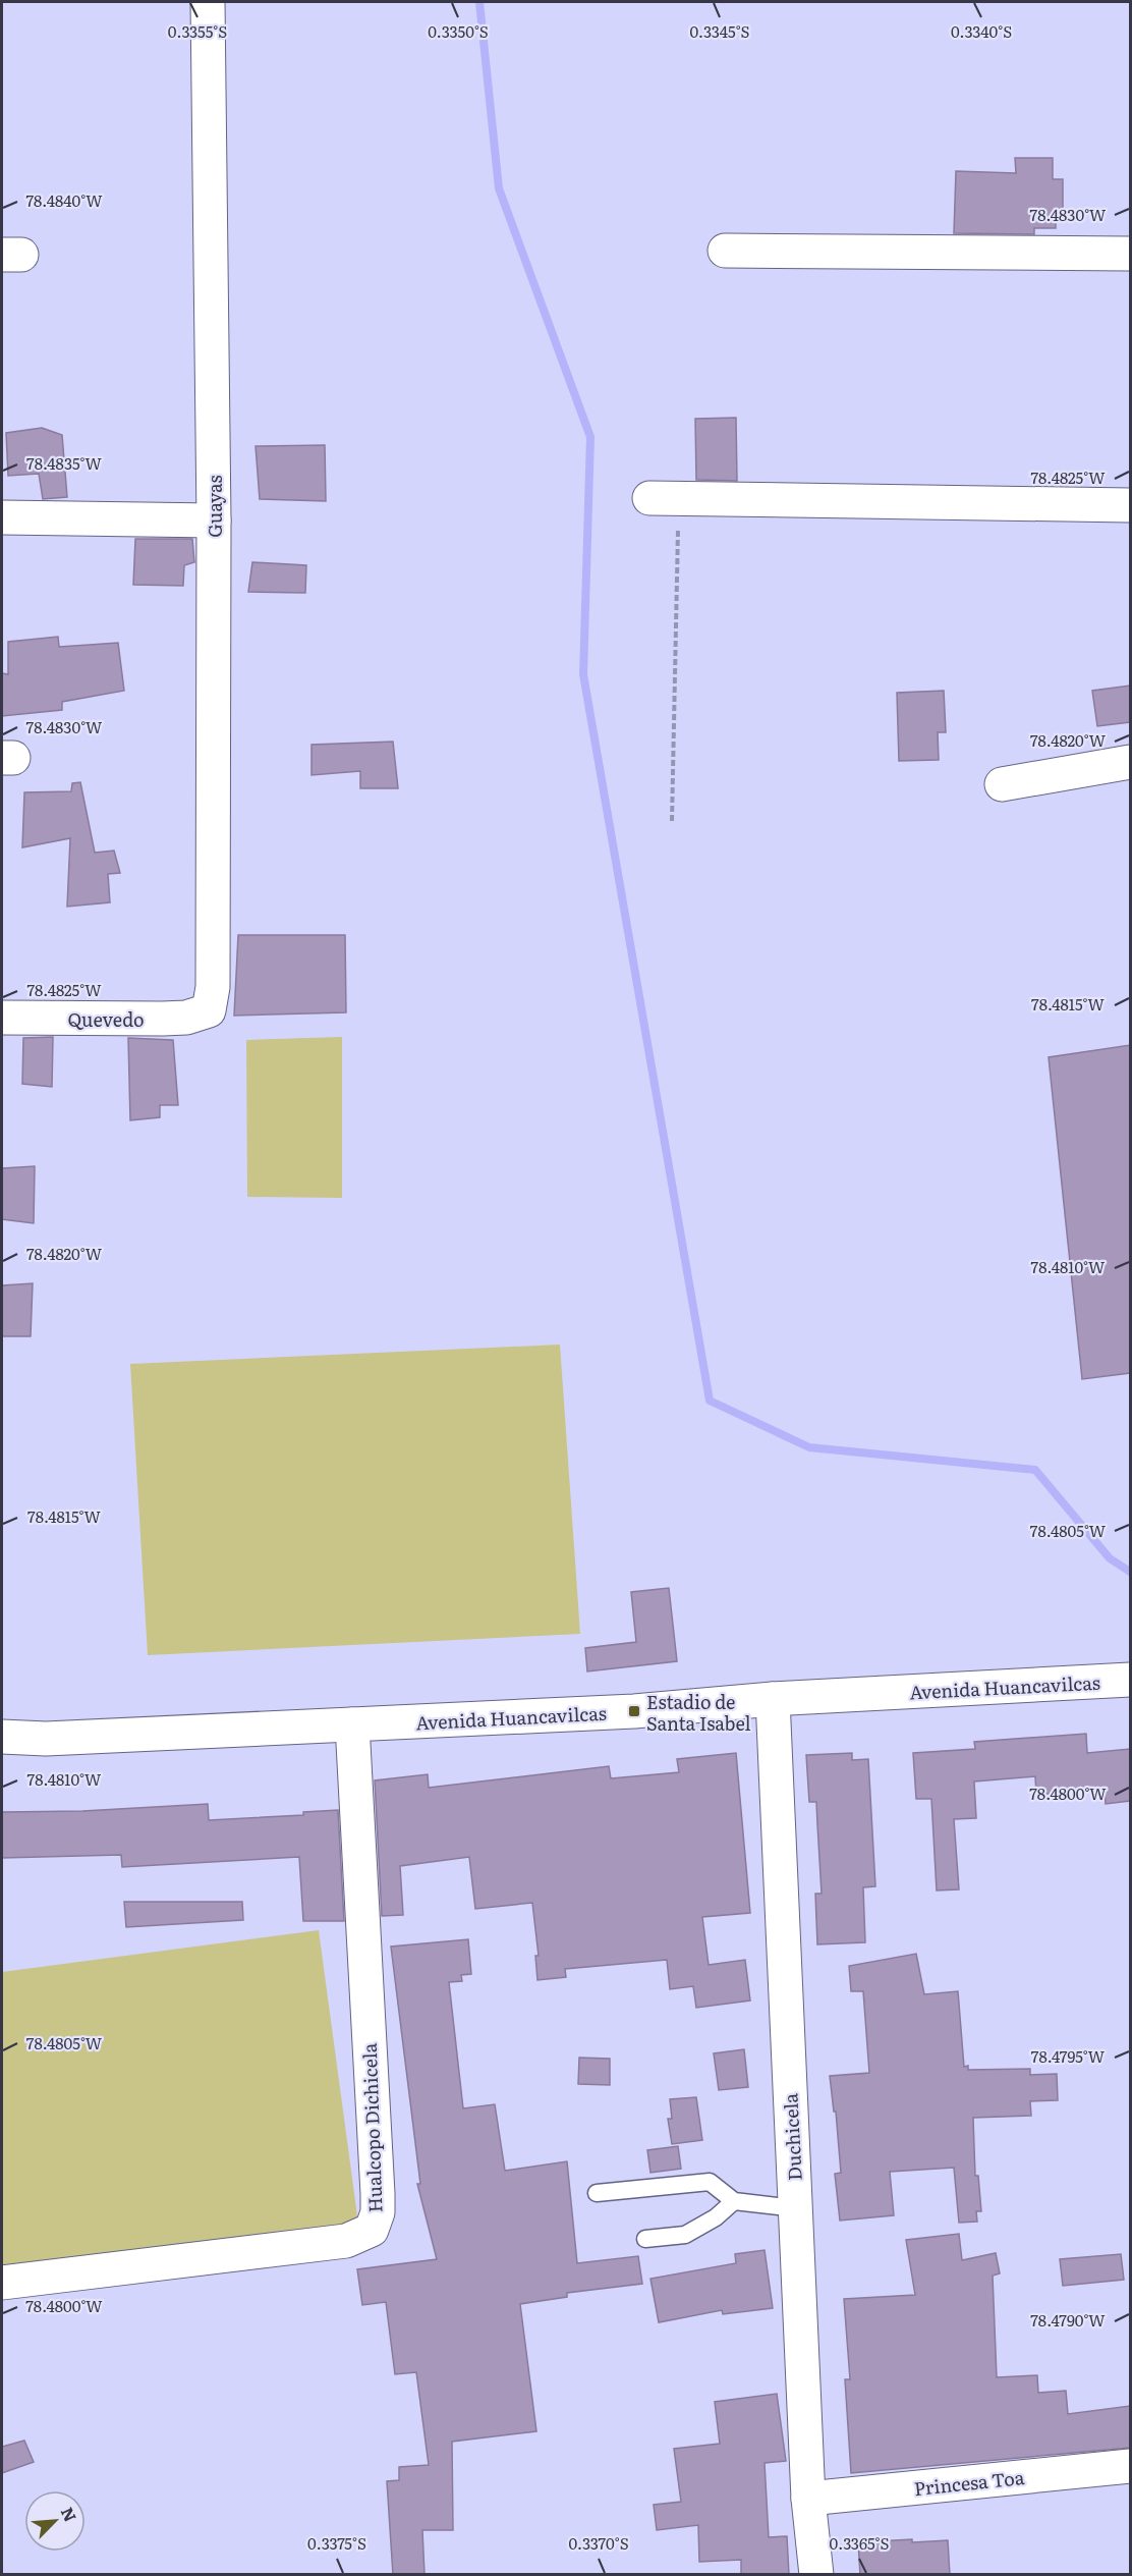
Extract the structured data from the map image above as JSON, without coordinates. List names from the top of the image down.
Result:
{
  "streets": {
    "street": [
      "Guayas",
      "Quevedo",
      "Avenida Huancavilcas",
      "Hualcopo Dichicela",
      "Duchicela",
      "Princesa Toa"
    ]
  },
  "crossings": [
    ["Guayas", "Quevedo"],
    ["Avenida Huancavilcas", "Hualcopo Dichicela"],
    ["Avenida Huancavilcas", "Duchicela"],
    ["Duchicela", "Princesa Toa"]
  ],
  "places": {
    "transit": ["Estadio de Santa Isabel"]
  },
  "north": "top right",
  "coordinates": [
    "0.3355°S",
    "0.3350°S",
    "0.3345°S",
    "0.3340°S",
    "78.4840°W",
    "78.4830°W",
    "78.4835°W",
    "78.4825°W",
    "78.4820°W",
    "78.4815°W",
    "78.4810°W",
    "78.4805°W",
    "78.4800°W",
    "78.4795°W",
    "78.4790°W",
    "0.3375°S",
    "0.3370°S",
    "0.3365°S"
  ]
}
